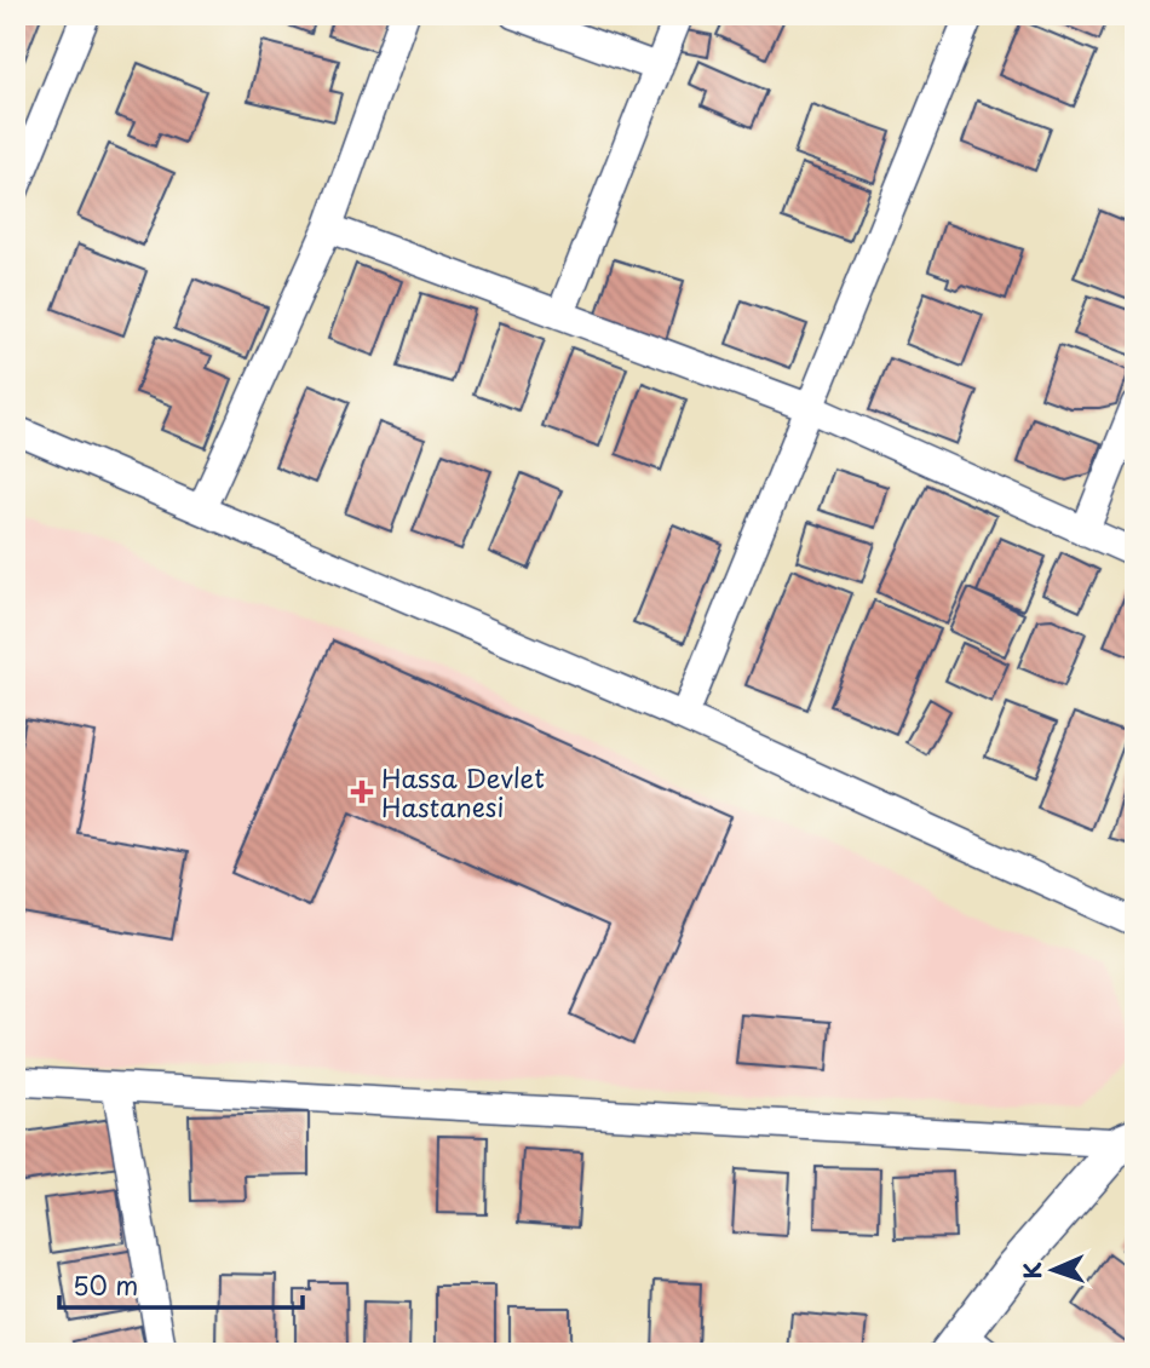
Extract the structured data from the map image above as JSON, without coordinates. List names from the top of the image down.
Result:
{
  "places": {
    "health": ["Hassa Devlet Hastanesi"]
  },
  "scale_bar": "50 m",
  "north": "left"
}
